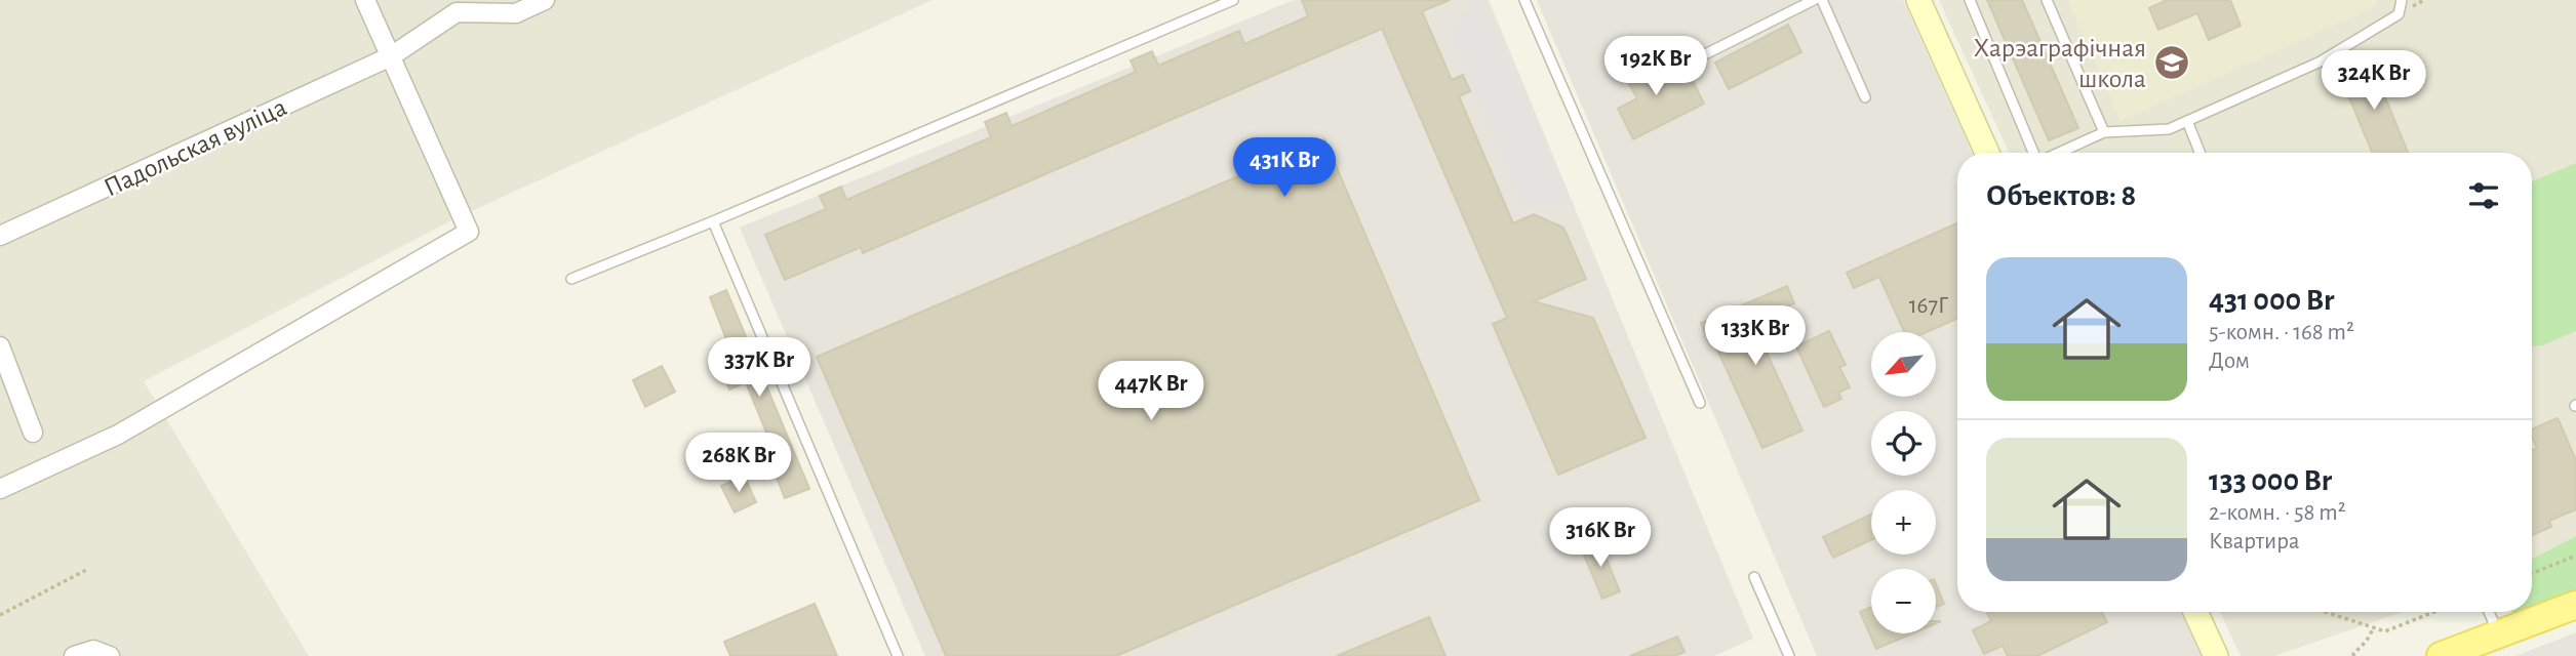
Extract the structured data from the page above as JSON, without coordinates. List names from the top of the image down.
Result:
{
  "streets": {
    "street": ["Падольская вуліца"]
  },
  "places": {
    "school or university": ["Харэаграфічная школа"]
  },
  "house_numbers": ["167Г"],
  "north": "bottom left",
  "page": {
    "price": [
      "192K Br",
      "324K Br",
      "431K Br",
      "133K Br",
      "337K Br",
      "447K Br",
      "268K Br",
      "316K Br"
    ],
    "heading": "Объектов: 8",
    "list": [
      {
        "name": "431 000 Br",
        "note": "5-комн. · 168 m² · Дом"
      },
      {
        "name": "133 000 Br",
        "note": "2-комн. · 58 m² · Квартира"
      }
    ],
    "map_buttons": ["+", "−"]
  }
}
